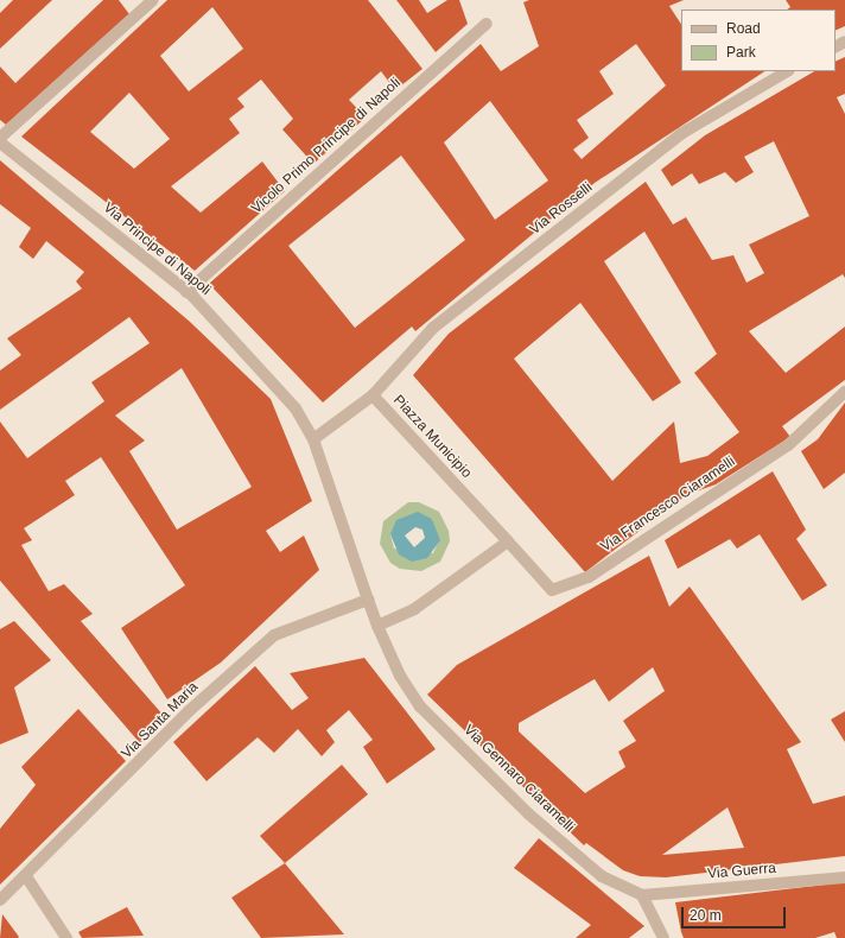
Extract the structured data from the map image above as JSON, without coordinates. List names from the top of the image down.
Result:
{
  "streets": {
    "street": [
      "Vicolo Primo Principe di Napoli",
      "Via Rosselli",
      "Via Principe di Napoli",
      "Piazza Municipio",
      "Via Francesco Ciaramelli",
      "Via Santa Maria",
      "Via Gennaro Ciaramelli",
      "Via Guerra"
    ]
  },
  "crossings": [
    ["Vicolo Primo Principe di Napoli", "Via Principe di Napoli"],
    ["Via Rosselli", "Piazza Municipio"],
    ["Via Principe di Napoli", "Piazza Municipio"],
    ["Piazza Municipio", "Via Francesco Ciaramelli"],
    ["Via Gennaro Ciaramelli", "Via Guerra"]
  ],
  "legend": ["Road", "Park"],
  "scale_bar": "20 m"
}
